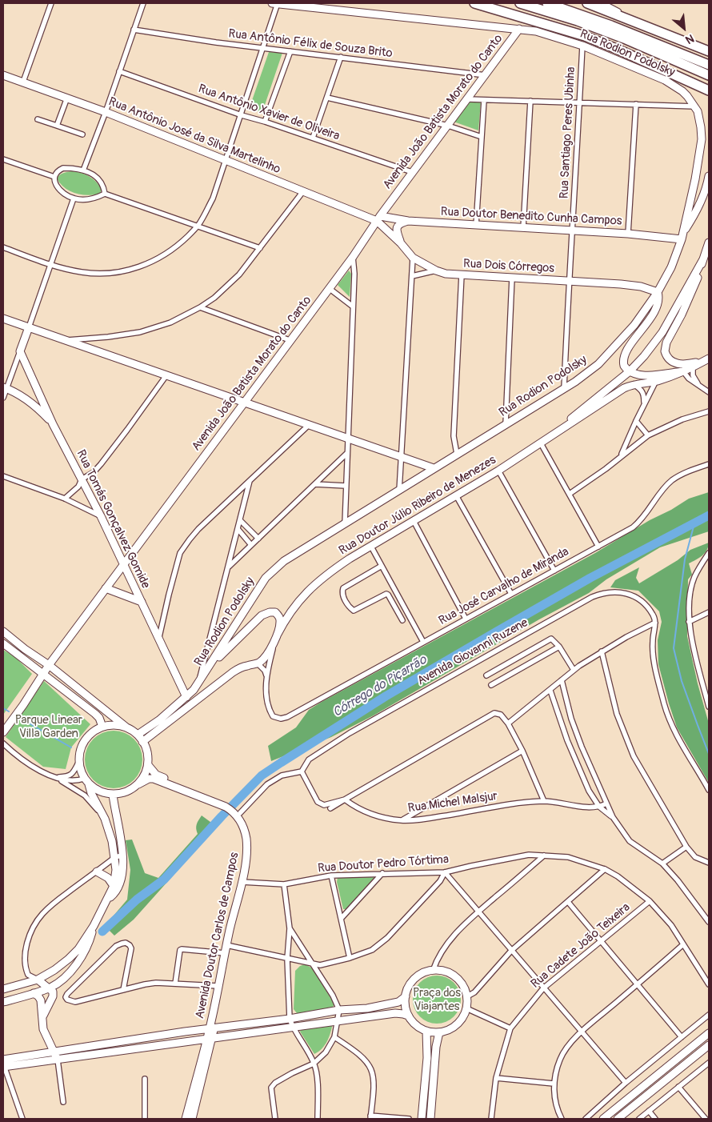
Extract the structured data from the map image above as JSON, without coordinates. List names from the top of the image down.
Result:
{
  "streets": {
    "street": [
      "Rua Antônio Félix de Souza Brito",
      "Rua Rodion Podolsky",
      "Avenida João Batista Morato do Canto",
      "Rua Antônio Xavier de Oliveira",
      "Rua Santiago Peres Ubinha",
      "Rua Antônio José da Silva Martelinho",
      "Rua Doutor Benedito Cunha Campos",
      "Rua Dois Córregos",
      "Rua Doutor Júlio Ribeiro de Menezes",
      "Rua Tomás Gonçalvez Gomide",
      "Rua José Carvalho de Miranda",
      "Avenida Giovanni Ruzene",
      "Rua Michel Malsjur",
      "Rua Doutor Pedro Tórtima",
      "Avenida Doutor Carlos de Campos",
      "Rua Cadete João Teixeira"
    ]
  },
  "crossings": [
    ["Rua Antônio Félix de Souza Brito", "Avenida João Batista Morato do Canto"],
    ["Rua Rodion Podolsky", "Avenida João Batista Morato do Canto"],
    ["Rua Rodion Podolsky", "Rua Santiago Peres Ubinha"],
    ["Rua Rodion Podolsky", "Rua Doutor Benedito Cunha Campos"],
    ["Rua Rodion Podolsky", "Rua Dois Córregos"],
    ["Rua Rodion Podolsky", "Rua Tomás Gonçalvez Gomide"],
    ["Avenida João Batista Morato do Canto", "Rua Antônio Xavier de Oliveira"],
    ["Avenida João Batista Morato do Canto", "Rua Antônio José da Silva Martelinho"],
    ["Avenida João Batista Morato do Canto", "Rua Doutor Benedito Cunha Campos"],
    ["Avenida João Batista Morato do Canto", "Rua Dois Córregos"],
    ["Avenida João Batista Morato do Canto", "Rua Tomás Gonçalvez Gomide"],
    ["Rua Santiago Peres Ubinha", "Rua Doutor Benedito Cunha Campos"],
    ["Rua Santiago Peres Ubinha", "Rua Dois Córregos"],
    ["Rua Antônio José da Silva Martelinho", "Rua Doutor Benedito Cunha Campos"],
    ["Rua Antônio José da Silva Martelinho", "Rua Dois Córregos"],
    ["Rua Doutor Benedito Cunha Campos", "Rua Dois Córregos"],
    ["Rua Doutor Júlio Ribeiro de Menezes", "Rua José Carvalho de Miranda"],
    ["Rua Doutor Pedro Tórtima", "Avenida Doutor Carlos de Campos"],
    ["Rua Doutor Pedro Tórtima", "Rua Cadete João Teixeira"]
  ],
  "water": ["Córrego do Piçarrão"],
  "parks": ["Parque Linear Villa Garden", "Praça dos Viajantes"],
  "north": "bottom right"
}
